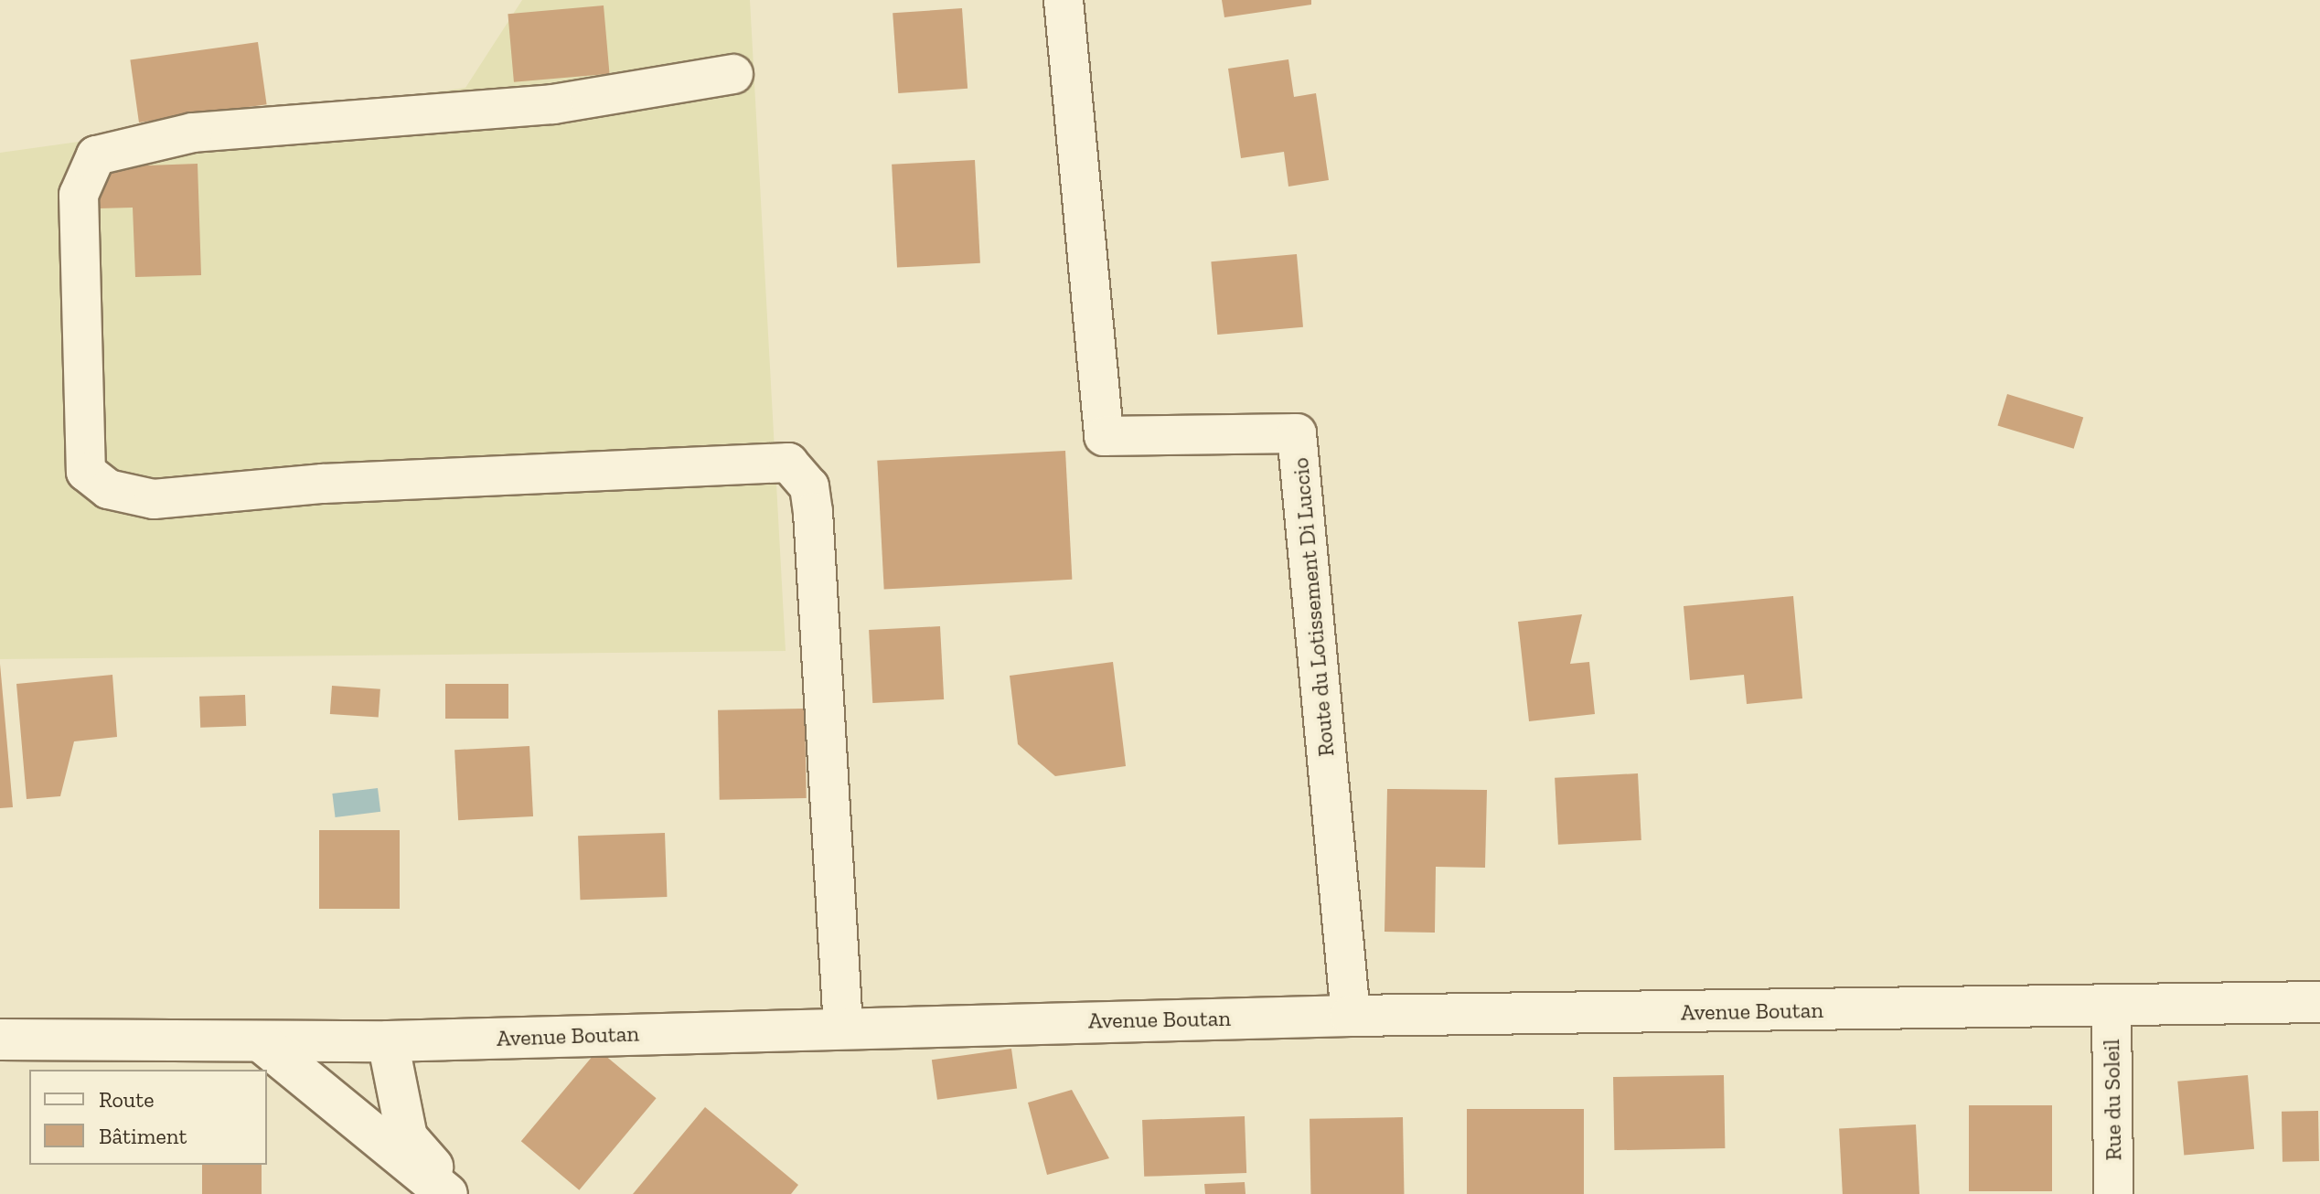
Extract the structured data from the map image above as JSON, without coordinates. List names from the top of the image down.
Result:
{
  "streets": {
    "street": ["Route du Lotissement Di Luccio", "Avenue Boutan", "Rue du Soleil"]
  },
  "crossings": [
    ["Route du Lotissement Di Luccio", "Avenue Boutan"],
    ["Avenue Boutan", "Rue du Soleil"]
  ],
  "legend": ["Route", "Bâtiment"]
}
